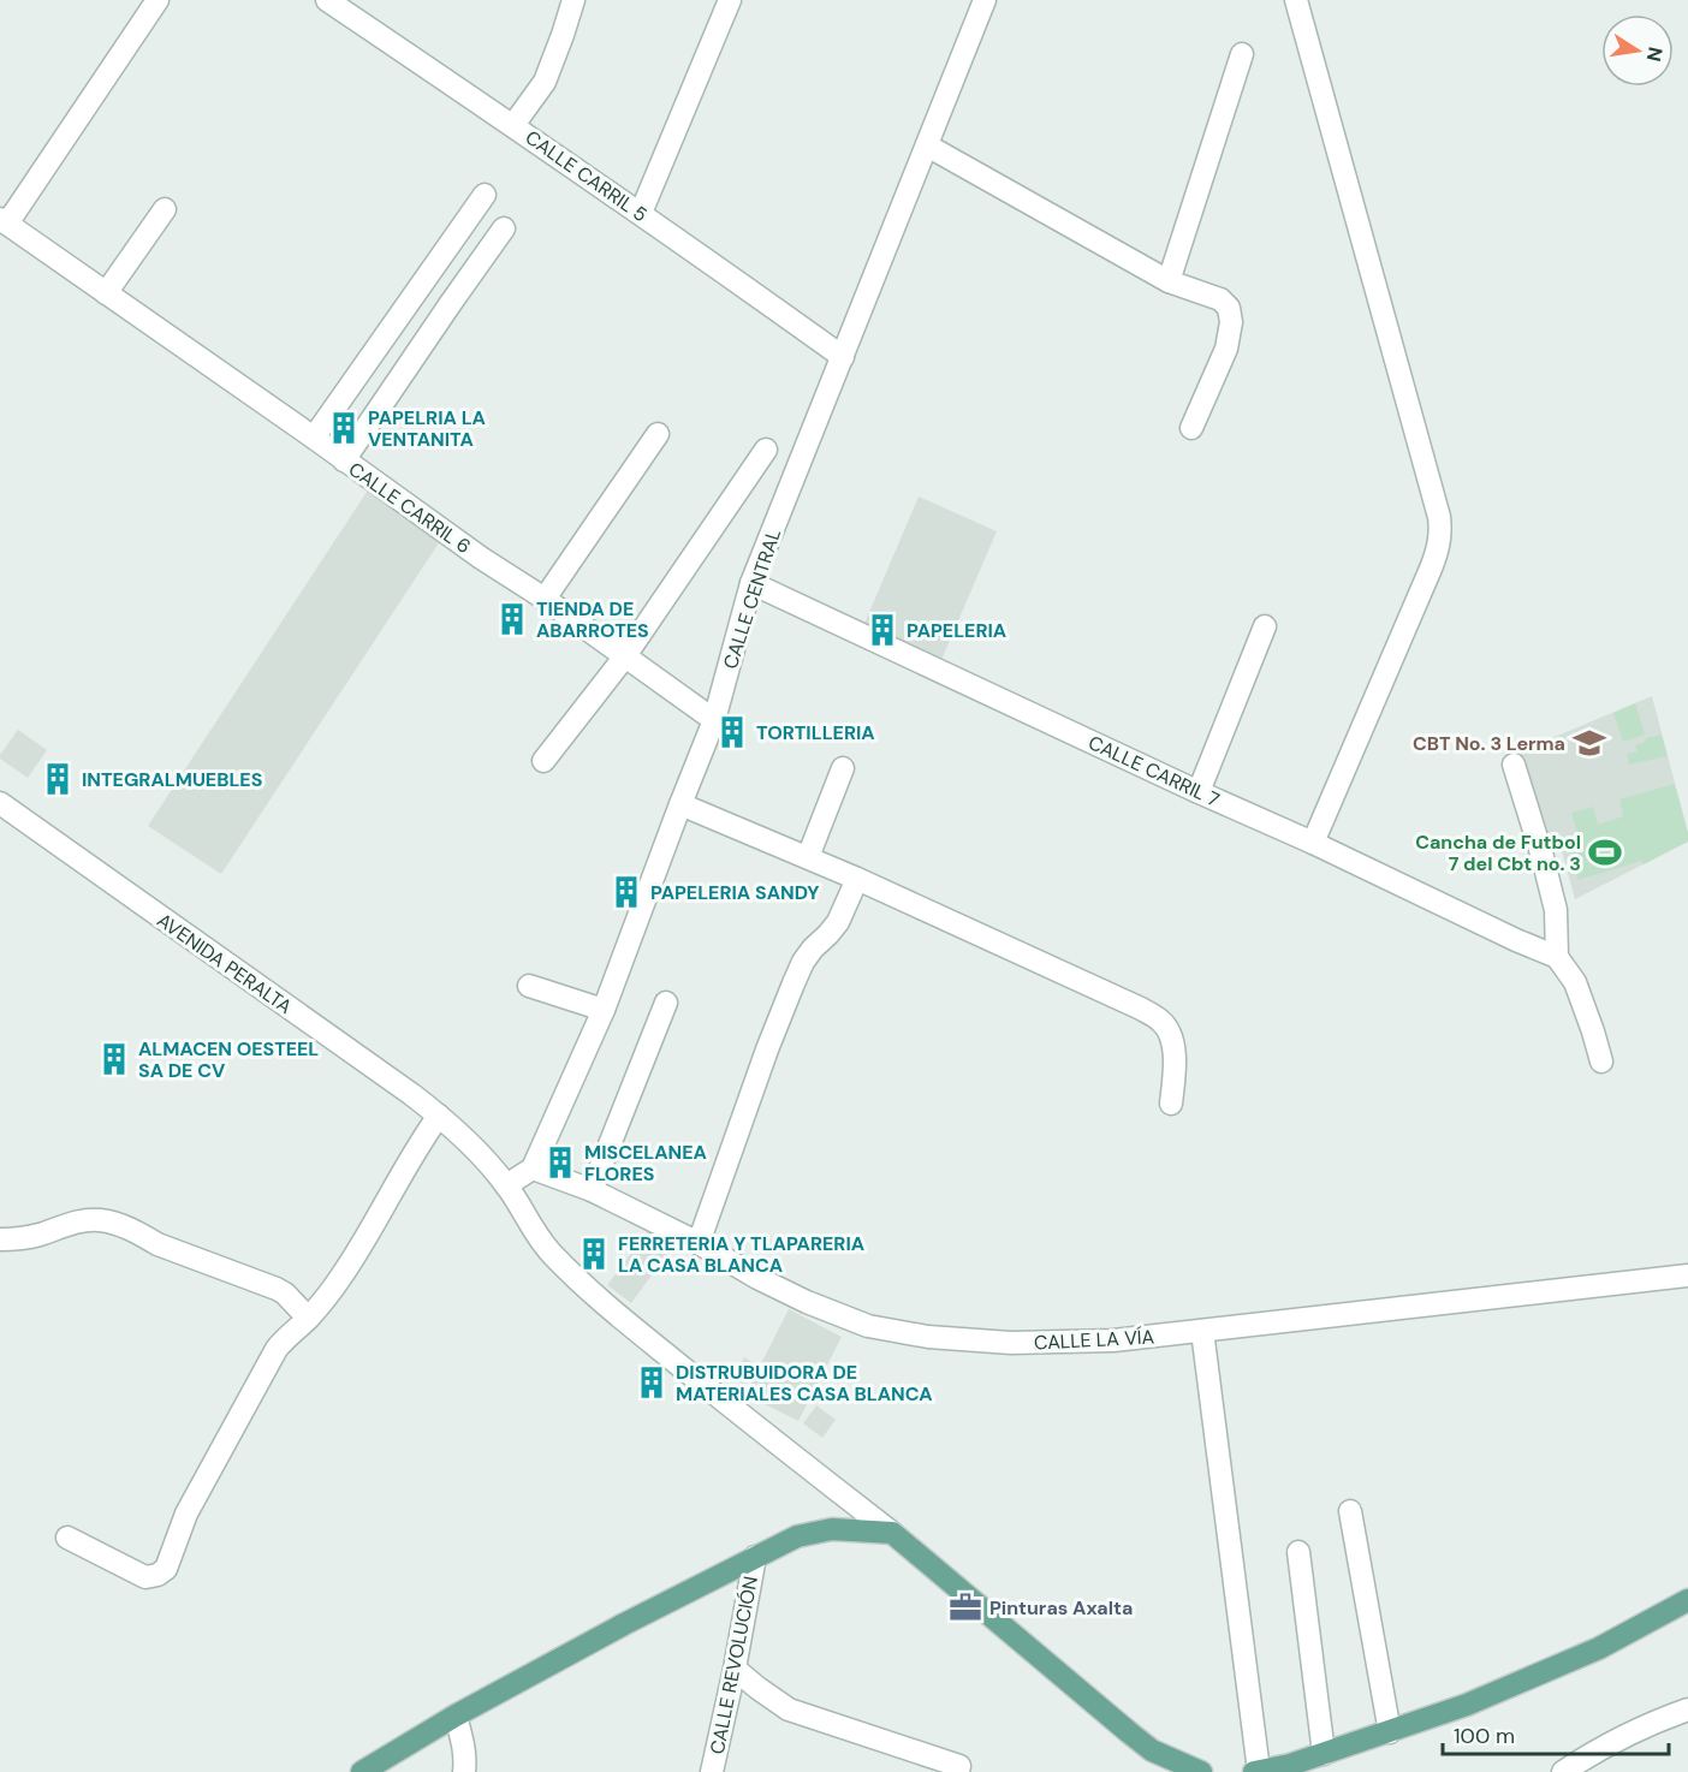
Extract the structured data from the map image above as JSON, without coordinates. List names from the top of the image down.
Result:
{
  "streets": {
    "street": [
      "CALLE CARRIL 5",
      "CALLE CARRIL 6",
      "CALLE CENTRAL",
      "CALLE CARRIL 7",
      "AVENIDA PERALTA",
      "CALLE LA VÍA",
      "CALLE REVOLUCIÓN"
    ]
  },
  "crossings": [
    ["CALLE CARRIL 5", "CALLE CENTRAL"],
    ["CALLE CARRIL 6", "CALLE CENTRAL"],
    ["CALLE CENTRAL", "CALLE CARRIL 7"],
    ["CALLE CENTRAL", "CALLE LA VÍA"]
  ],
  "places": {
    "building": [
      "PAPELRIA LA VENTANITA",
      "TIENDA DE ABARROTES",
      "PAPELERIA",
      "TORTILLERIA",
      "INTEGRALMUEBLES",
      "PAPELERIA SANDY",
      "ALMACEN OESTEEL SA DE CV",
      "MISCELANEA FLORES",
      "FERRETERIA Y TLAPARERIA LA CASA BLANCA",
      "DISTRUBUIDORA DE MATERIALES CASA BLANCA"
    ],
    "school or university": ["CBT No. 3 Lerma"],
    "sports": ["Cancha de Futbol 7 del Cbt no. 3"],
    "office": ["Pinturas Axalta"]
  },
  "scale_bar": "100 m",
  "north": "right"
}
